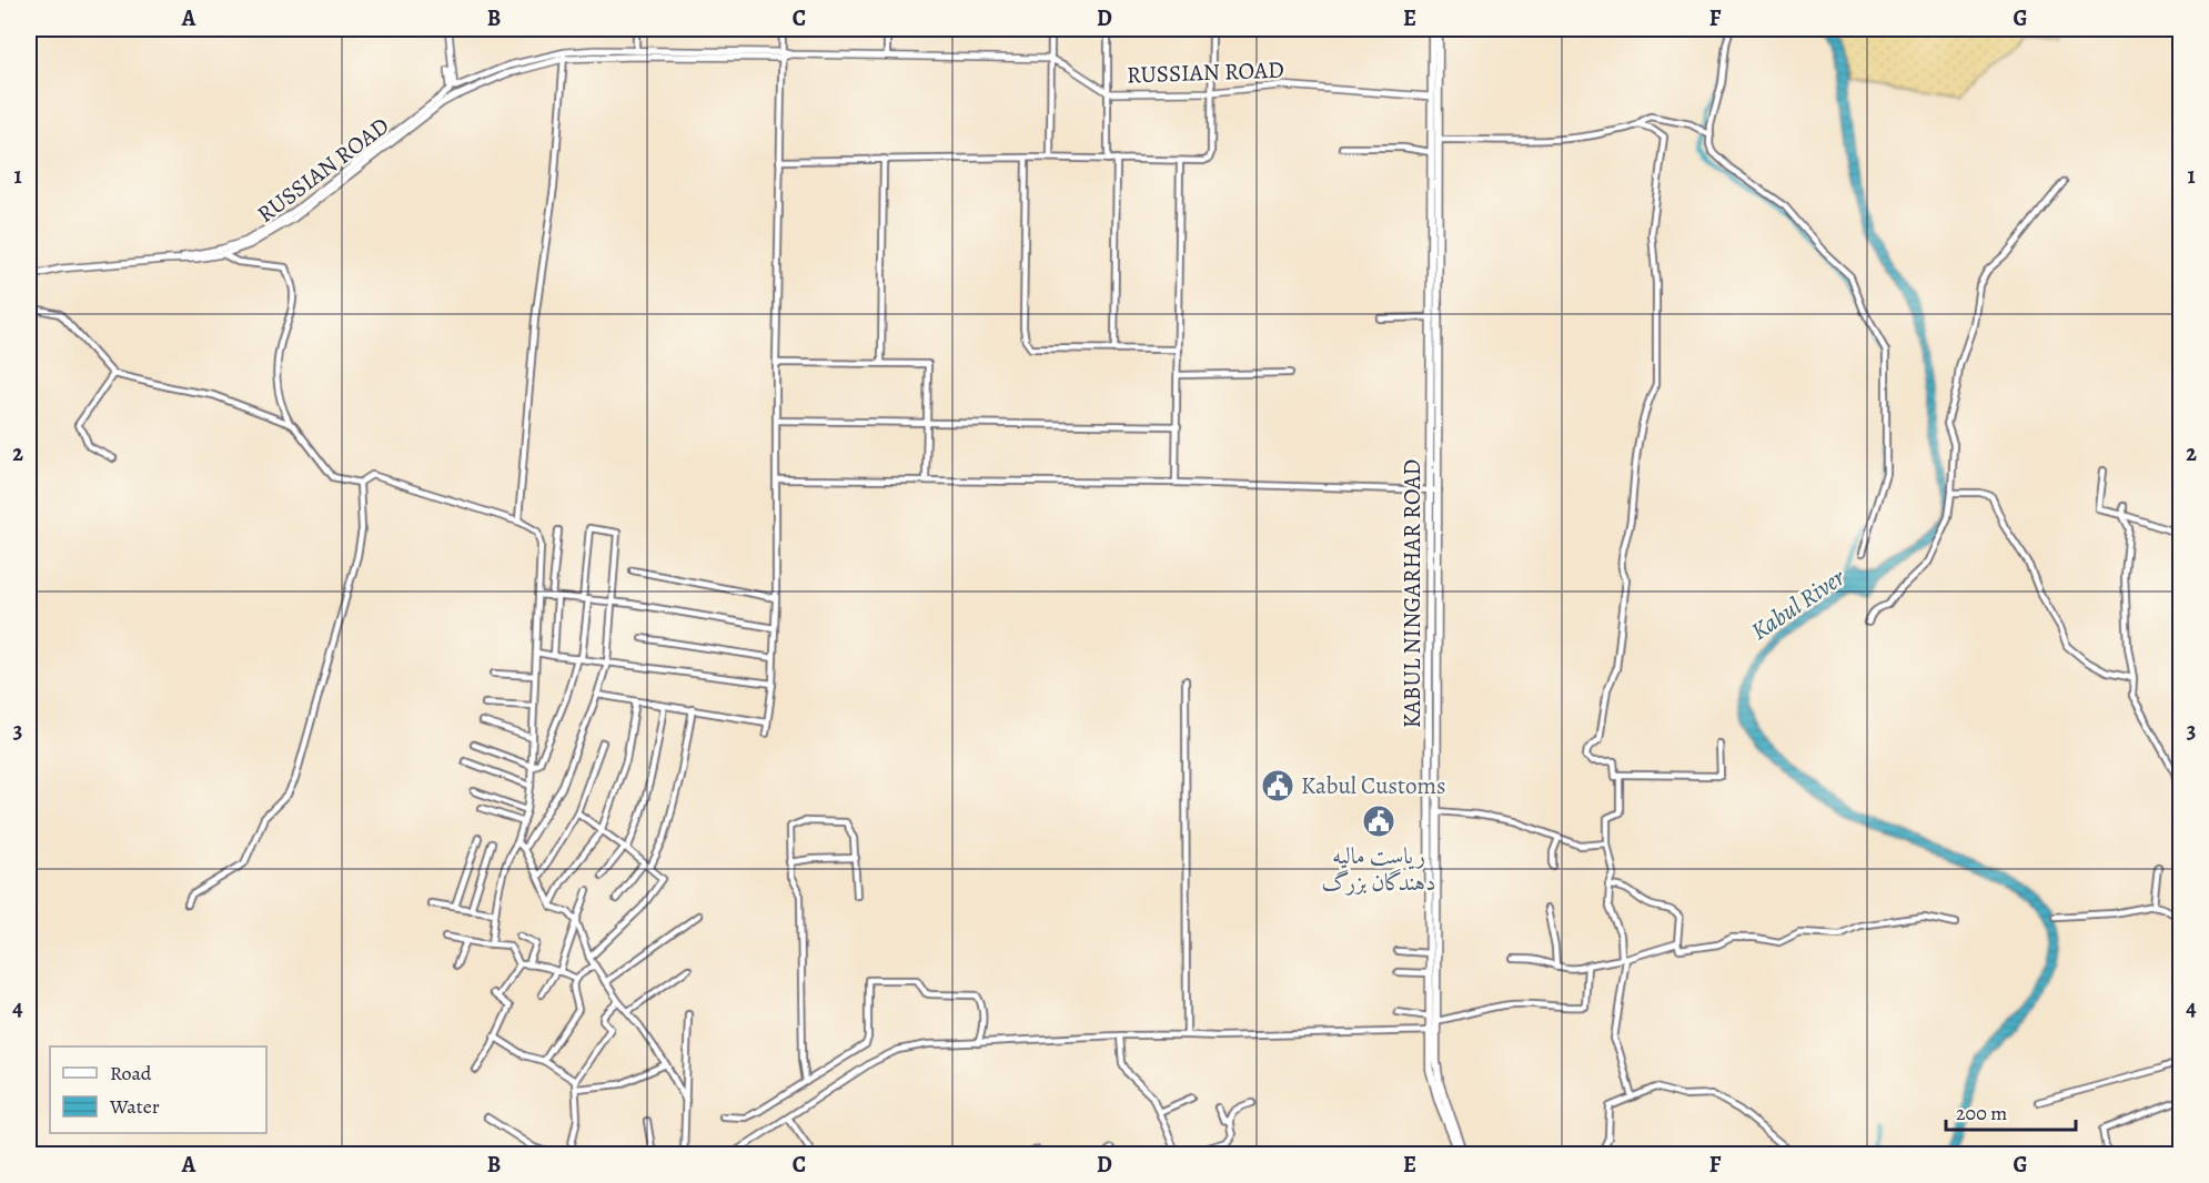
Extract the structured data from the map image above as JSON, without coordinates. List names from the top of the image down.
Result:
{
  "streets": {
    "highway": ["KABUL NINGARHAR ROAD"],
    "main road": ["RUSSIAN ROAD"]
  },
  "crossings": [
    ["RUSSIAN ROAD", "KABUL NINGARHAR ROAD"]
  ],
  "water": ["Kabul River"],
  "places": {
    "public building": ["Kabul Customs", "ریاست مالیه دهندگان بزرگ"]
  },
  "legend": ["Road", "Water"],
  "scale_bar": "200 m",
  "grid": {
    "columns": [
      "A",
      "B",
      "C",
      "D",
      "E",
      "F",
      "G"
    ],
    "rows": [
      "1",
      "2",
      "3",
      "4"
    ]
  }
}
